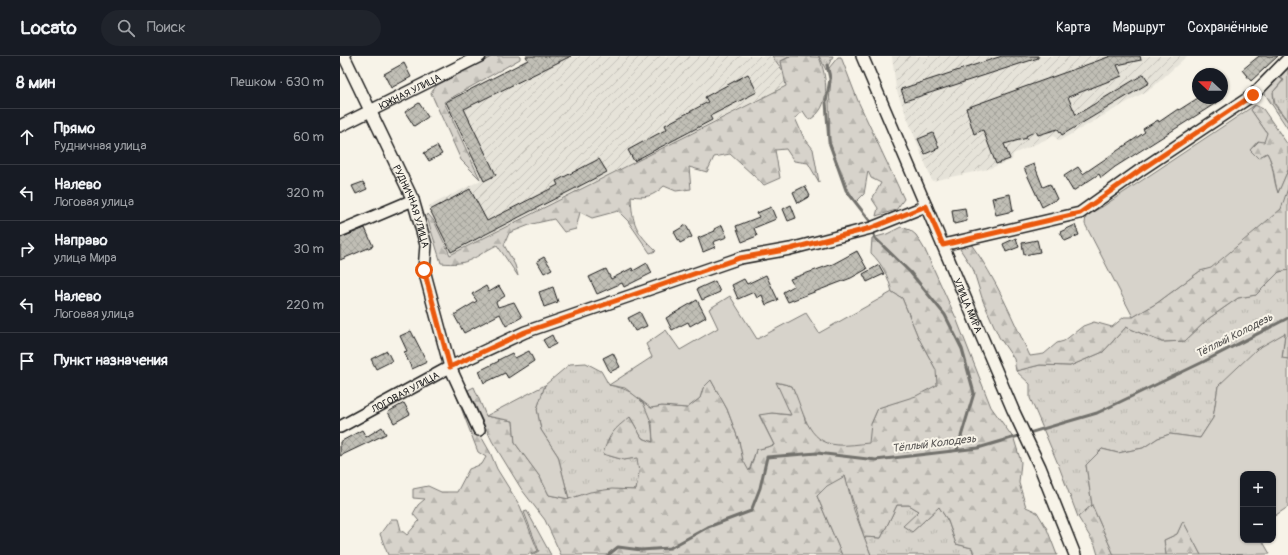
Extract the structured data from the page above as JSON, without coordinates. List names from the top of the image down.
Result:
{
  "streets": {
    "street": [
      "ЮЖНАЯ УЛИЦА",
      "РУДНИЧНАЯ УЛИЦА",
      "УЛИЦА МИРА",
      "ЛОГОВАЯ УЛИЦА"
    ]
  },
  "crossings": [
    ["ЮЖНАЯ УЛИЦА", "РУДНИЧНАЯ УЛИЦА"],
    ["РУДНИЧНАЯ УЛИЦА", "ЛОГОВАЯ УЛИЦА"],
    ["УЛИЦА МИРА", "ЛОГОВАЯ УЛИЦА"]
  ],
  "water": ["Тёплый Колодезь"],
  "north": "left",
  "page": {
    "header": "Locato",
    "search": "Поиск",
    "nav": ["Карта", "Маршрут", "Сохранённые"],
    "heading": ["8 мин", "Пешком · 630 m"],
    "list": [
      ["Прямо", "Рудничная улица", "60 m"],
      ["Налево", "Логовая улица", "320 m"],
      ["Направо", "улица Мира", "30 m"],
      ["Налево", "Логовая улица", "220 m"],
      "Пункт назначения"
    ],
    "map_buttons": ["+", "−"]
  }
}
